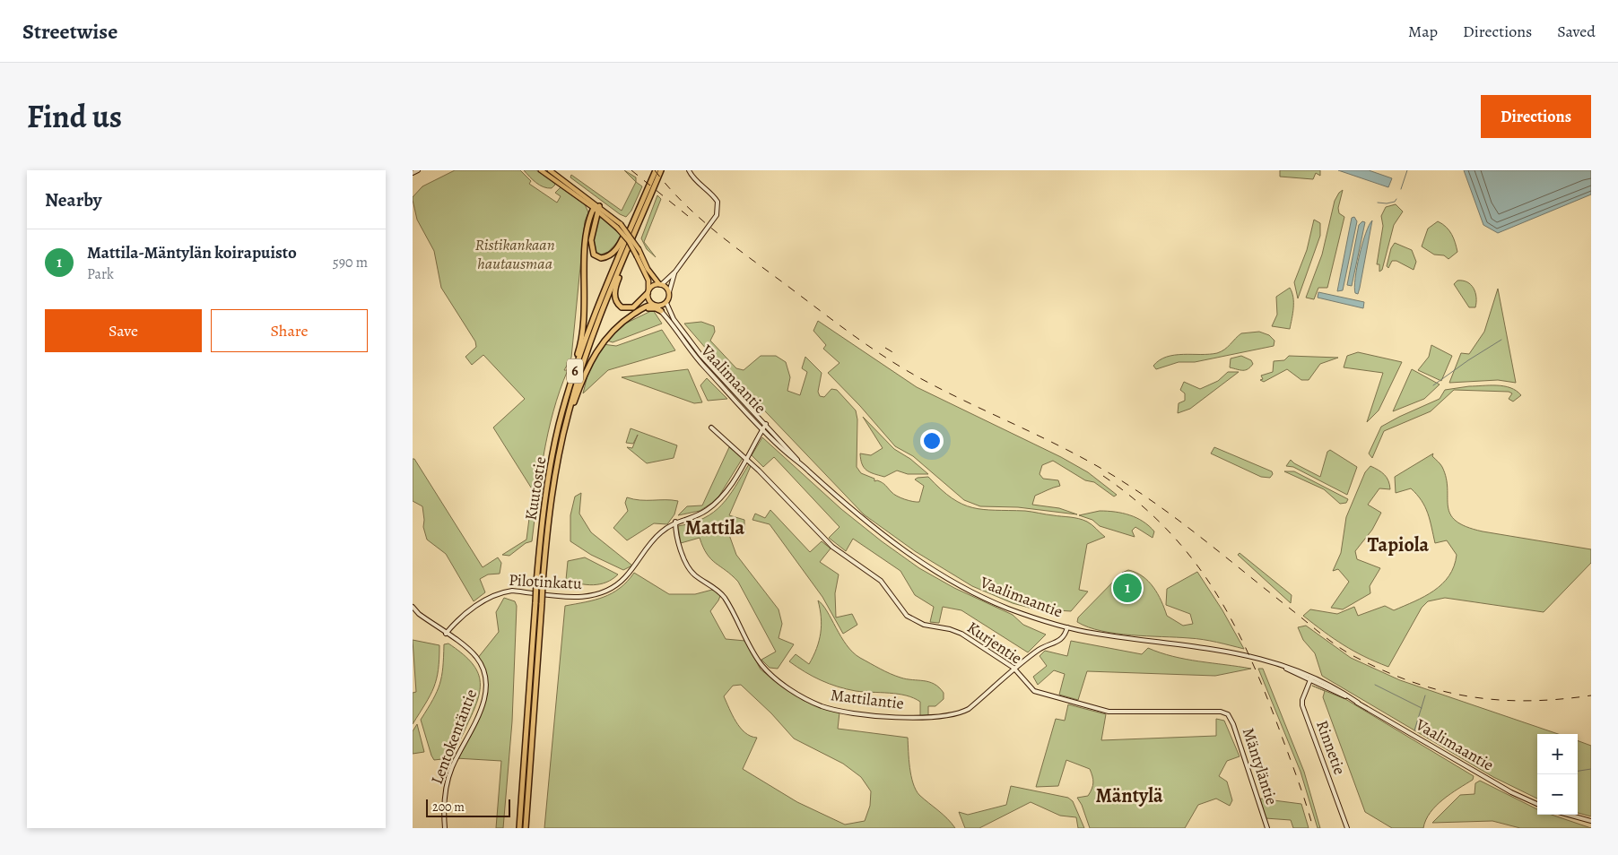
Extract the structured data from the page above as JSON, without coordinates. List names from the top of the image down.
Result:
{
  "streets": {
    "highway": ["6", "Kuutostie"],
    "street": [
      "Vaalimaantie",
      "Pilotinkatu",
      "Kurjentie",
      "Mattilantie",
      "Lentokentäntie",
      "Rinnetie",
      "Mäntyläntie"
    ]
  },
  "crossings": [
    ["Vaalimaantie", "Pilotinkatu"],
    ["Vaalimaantie", "Mattilantie"],
    ["Vaalimaantie", "Rinnetie"],
    ["Pilotinkatu", "Kurjentie"],
    ["Pilotinkatu", "Mattilantie"],
    ["Pilotinkatu", "Lentokentäntie"],
    ["Kurjentie", "Mattilantie"],
    ["Kurjentie", "Mäntyläntie"]
  ],
  "districts": ["Mattila", "Tapiola", "Mäntylä"],
  "parks": ["Ristikankaan hautausmaa"],
  "scale_bar": "200 m",
  "page": {
    "header": "Streetwise",
    "nav": ["Map", "Directions", "Saved"],
    "title": "Find us",
    "buttons": [
      "Directions",
      ["Save", "Share"]
    ],
    "heading": "Nearby",
    "list": [
      {
        "mark": "1",
        "name": "Mattila-Mäntylän koirapuisto",
        "note": "Park",
        "value": "590 m"
      }
    ],
    "pins": "1",
    "map_buttons": ["+", "−"],
    "scale": "200 m"
  }
}
